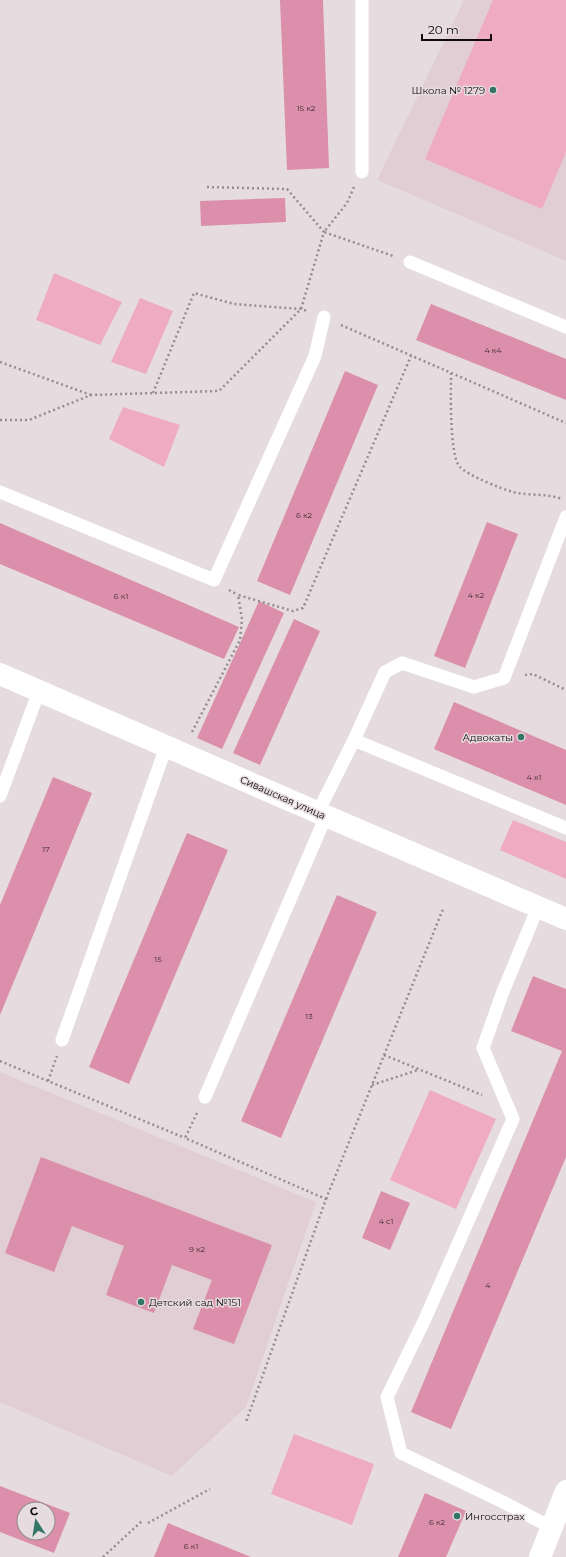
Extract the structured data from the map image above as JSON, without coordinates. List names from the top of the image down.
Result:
{
  "streets": {
    "street": ["Сивашская улица"]
  },
  "places": [
    "Школа № 1279",
    "Адвокаты",
    "Детский сад №151",
    "Ингосстрах"
  ],
  "house_numbers": [
    "15 к2",
    "4 к4",
    "6 к2",
    "4 к2",
    "6 к1",
    "4 к1",
    "17",
    "15",
    "13",
    "4 с1",
    "9 к2",
    "4",
    "6 к2",
    "6 к1"
  ],
  "scale_bar": "20 m",
  "north": "top"
}
